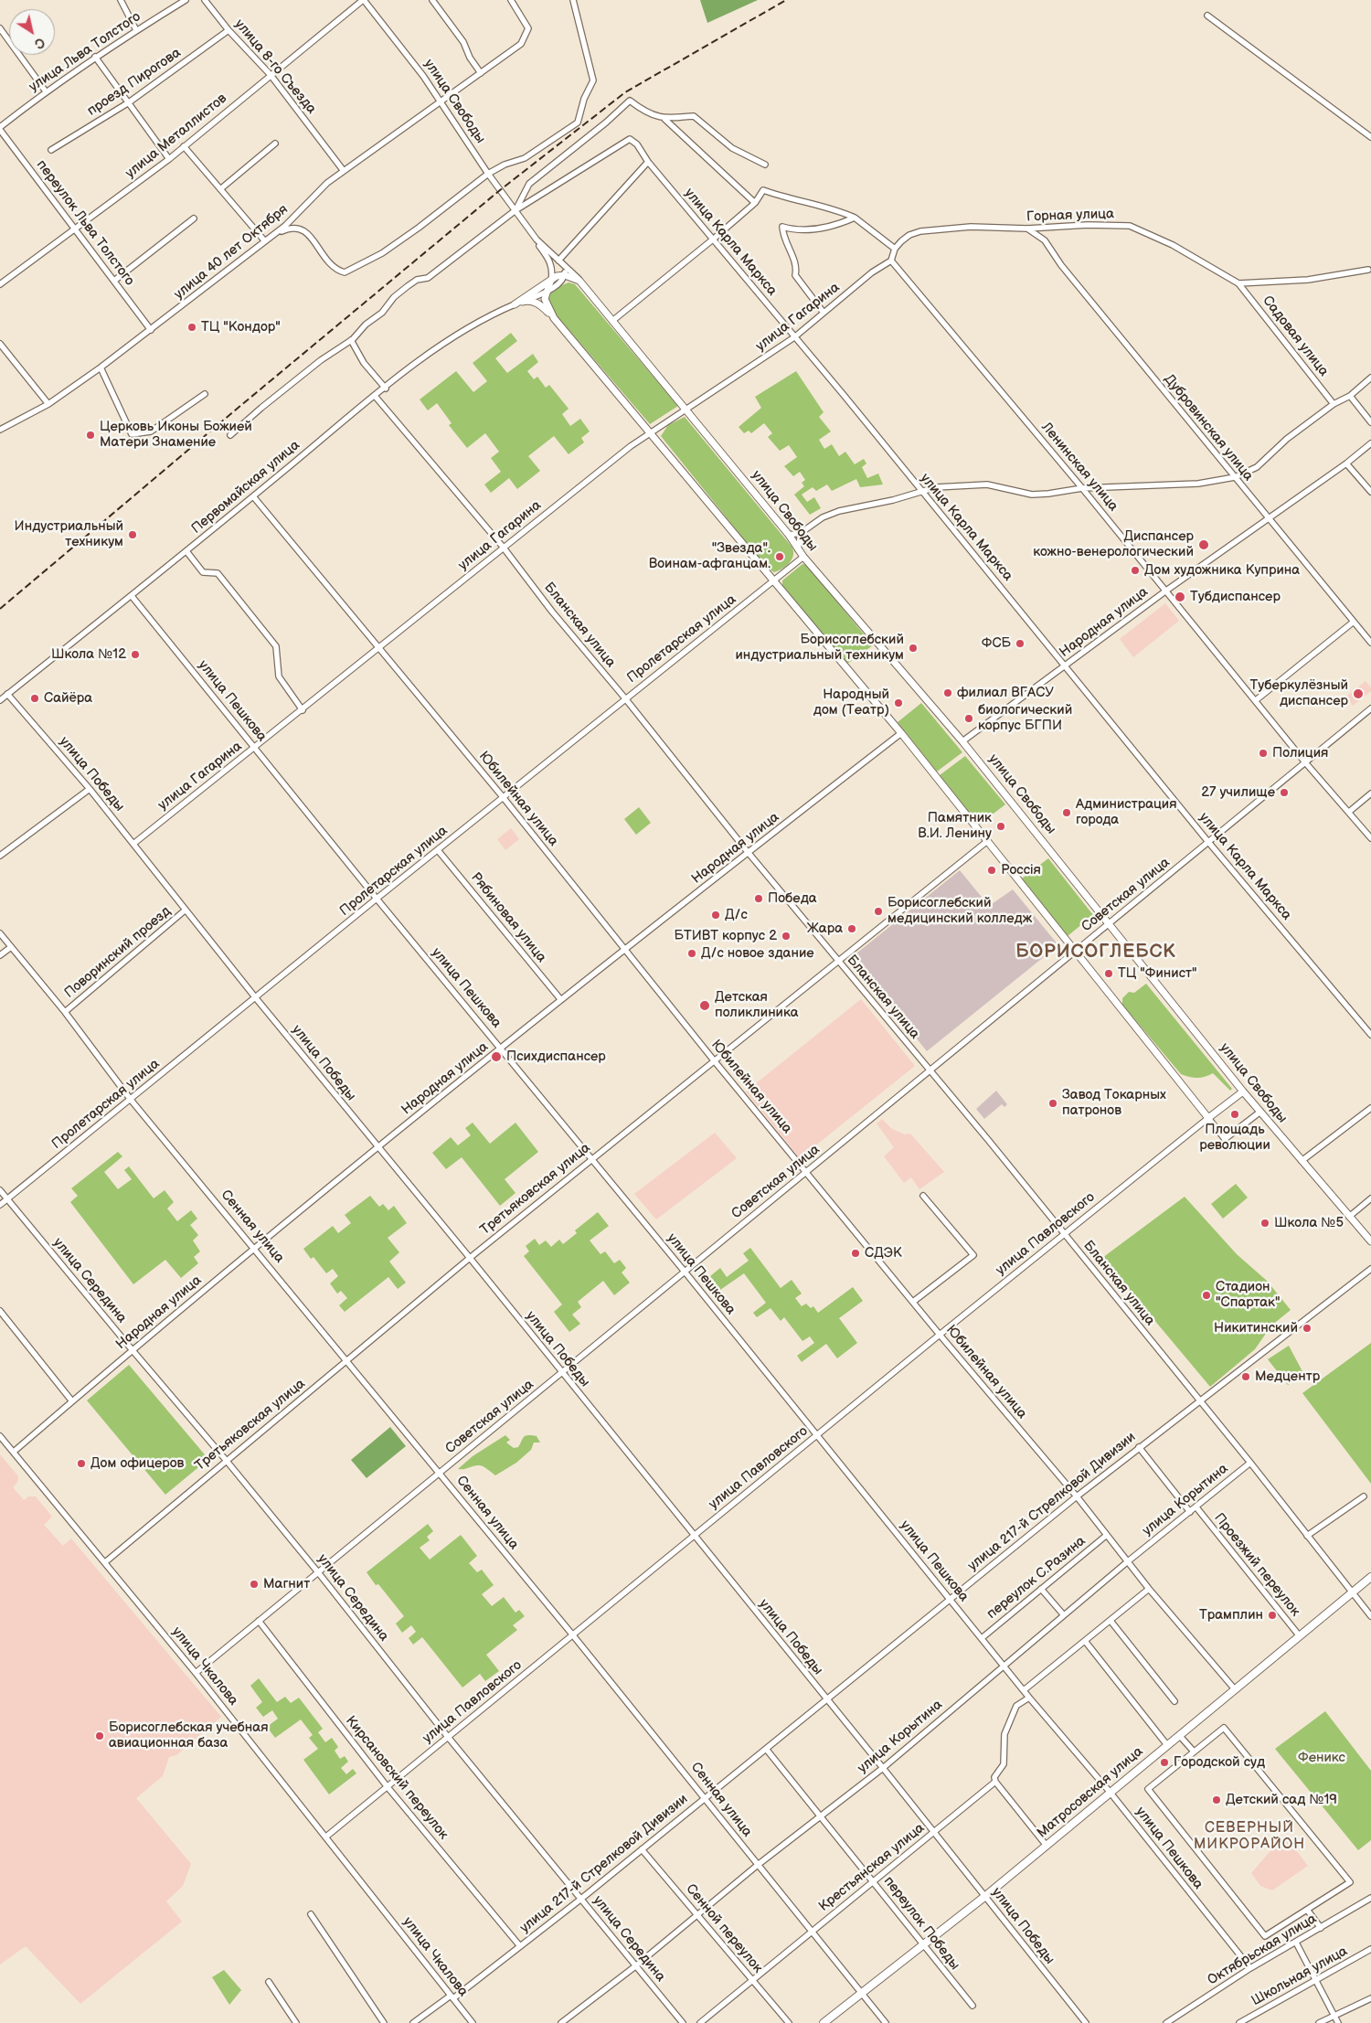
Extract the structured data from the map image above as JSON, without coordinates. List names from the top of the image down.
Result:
{
  "streets": {
    "highway": ["Матросовская улица"],
    "main road": ["улица Свободы"],
    "street": [
      "улица Льва Толстого",
      "улица 8-го Съезда",
      "проезд Пирогова",
      "улица Металлистов",
      "Горная улица",
      "переулок Льва Толстого",
      "улица Карла Маркса",
      "улица 40 лет Октября",
      "улица Гагарина",
      "Садовая улица",
      "Дубровинская улица",
      "Ленинская улица",
      "Первомайская улица",
      "Народная улица",
      "Бланская улица",
      "Пролетарская улица",
      "улица Пешкова",
      "улица Победы",
      "Юбилейная улица",
      "Советская улица",
      "Рябиновая улица",
      "Поворинский проезд",
      "Третьяковская улица",
      "Сенная улица",
      "улица Павловского",
      "улица Середина",
      "улица Корытина",
      "улица 217-й Стрелковой Дивизии",
      "Проезжий переулок",
      "переулок С.Разина",
      "улица Чкалова",
      "Кирсановский переулок",
      "Крестьянская улица",
      "переулок Победы",
      "Сенной переулок",
      "Октябрьская улица",
      "Школьная улица"
    ]
  },
  "crossings": [
    ["улица Льва Толстого", "переулок Льва Толстого"],
    ["улица 8-го Съезда", "проезд Пирогова"],
    ["улица 8-го Съезда", "улица Металлистов"],
    ["улица 8-го Съезда", "улица 40 лет Октября"],
    ["улица Свободы", "улица Металлистов"],
    ["улица Свободы", "улица Карла Маркса"],
    ["улица Свободы", "улица 40 лет Октября"],
    ["улица Свободы", "улица Гагарина"],
    ["улица Свободы", "Народная улица"],
    ["улица Свободы", "Пролетарская улица"],
    ["улица Свободы", "Советская улица"],
    ["улица Металлистов", "переулок Льва Толстого"],
    ["Горная улица", "улица Гагарина"],
    ["Горная улица", "Садовая улица"],
    ["Горная улица", "Дубровинская улица"],
    ["Горная улица", "Ленинская улица"],
    ["переулок Льва Толстого", "улица 40 лет Октября"],
    ["улица Карла Маркса", "улица Гагарина"],
    ["улица Карла Маркса", "Народная улица"],
    ["улица Карла Маркса", "Советская улица"],
    ["улица Гагарина", "Ленинская улица"],
    ["улица Гагарина", "Бланская улица"],
    ["улица Гагарина", "улица Пешкова"],
    ["улица Гагарина", "улица Победы"],
    ["улица Гагарина", "Юбилейная улица"],
    ["Дубровинская улица", "Народная улица"],
    ["Ленинская улица", "Народная улица"],
    ["Ленинская улица", "Советская улица"],
    ["Первомайская улица", "Бланская улица"],
    ["Первомайская улица", "улица Пешкова"],
    ["Первомайская улица", "улица Победы"],
    ["Первомайская улица", "Юбилейная улица"],
    ["Народная улица", "Бланская улица"],
    ["Народная улица", "улица Пешкова"],
    ["Народная улица", "улица Победы"],
    ["Народная улица", "Юбилейная улица"],
    ["Народная улица", "Рябиновая улица"],
    ["Народная улица", "Сенная улица"],
    ["Народная улица", "улица Середина"],
    ["Народная улица", "улица Чкалова"],
    ["Бланская улица", "Пролетарская улица"],
    ["Бланская улица", "Советская улица"],
    ["Бланская улица", "Третьяковская улица"],
    ["Бланская улица", "улица Павловского"],
    ["Бланская улица", "улица Корытина"],
    ["Бланская улица", "улица 217-й Стрелковой Дивизии"],
    ["Бланская улица", "Матросовская улица"],
    ["Пролетарская улица", "улица Пешкова"],
    ["Пролетарская улица", "улица Победы"],
    ["Пролетарская улица", "Юбилейная улица"],
    ["Пролетарская улица", "Рябиновая улица"],
    ["Пролетарская улица", "Сенная улица"],
    ["Пролетарская улица", "улица Середина"],
    ["улица Пешкова", "Советская улица"],
    ["улица Пешкова", "Третьяковская улица"],
    ["улица Пешкова", "улица Павловского"],
    ["улица Пешкова", "улица Корытина"],
    ["улица Пешкова", "улица 217-й Стрелковой Дивизии"],
    ["улица Пешкова", "переулок С.Разина"],
    ["улица Пешкова", "Матросовская улица"],
    ["улица Пешкова", "Октябрьская улица"],
    ["улица Победы", "Советская улица"],
    ["улица Победы", "Поворинский проезд"],
    ["улица Победы", "Третьяковская улица"],
    ["улица Победы", "улица Павловского"],
    ["улица Победы", "улица Корытина"],
    ["улица Победы", "улица 217-й Стрелковой Дивизии"],
    ["улица Победы", "Матросовская улица"],
    ["улица Победы", "Крестьянская улица"],
    ["Юбилейная улица", "Советская улица"],
    ["Юбилейная улица", "Третьяковская улица"],
    ["Юбилейная улица", "улица Павловского"],
    ["Юбилейная улица", "улица Корытина"],
    ["Юбилейная улица", "улица 217-й Стрелковой Дивизии"],
    ["Юбилейная улица", "переулок С.Разина"],
    ["Юбилейная улица", "Матросовская улица"],
    ["Советская улица", "Сенная улица"],
    ["Советская улица", "улица Середина"],
    ["Советская улица", "улица Чкалова"],
    ["Советская улица", "Кирсановский переулок"],
    ["Поворинский проезд", "Сенная улица"],
    ["Третьяковская улица", "Сенная улица"],
    ["Третьяковская улица", "улица Середина"],
    ["Третьяковская улица", "улица Чкалова"],
    ["Сенная улица", "улица Павловского"],
    ["Сенная улица", "улица Корытина"],
    ["Сенная улица", "улица 217-й Стрелковой Дивизии"],
    ["Сенная улица", "Матросовская улица"],
    ["Сенная улица", "Крестьянская улица"],
    ["улица Павловского", "улица Середина"],
    ["улица Павловского", "улица Чкалова"],
    ["улица Павловского", "Кирсановский переулок"],
    ["улица Середина", "улица Корытина"],
    ["улица Середина", "улица 217-й Стрелковой Дивизии"],
    ["улица Корытина", "Проезжий переулок"],
    ["улица Корытина", "переулок Победы"],
    ["улица Корытина", "Сенной переулок"],
    ["улица 217-й Стрелковой Дивизии", "улица Чкалова"],
    ["улица 217-й Стрелковой Дивизии", "Кирсановский переулок"],
    ["улица 217-й Стрелковой Дивизии", "переулок Победы"],
    ["улица 217-й Стрелковой Дивизии", "Сенной переулок"],
    ["Проезжий переулок", "Матросовская улица"],
    ["Матросовская улица", "переулок Победы"],
    ["Крестьянская улица", "переулок Победы"],
    ["Крестьянская улица", "Сенной переулок"]
  ],
  "districts": ["БОРИСОГЛЕБСК", "СЕВЕРНЫЙ МИКРОРАЙОН"],
  "parks": ["Феникс"],
  "places": [
    "ТЦ \"Кондор\"",
    "Церковь Иконы Божией Матери Знамение",
    "Индустриальный техникум",
    "Диспансер кожно-венерологический",
    "\"Звезда\". Воинам-афганцам.",
    "Дом художника Куприна",
    "Тубдиспансер",
    "ФСБ",
    "Борисоглебский индустриальный техникум",
    "Школа №12",
    "филиал ВГАСУ",
    "Туберкулёзный диспансер",
    "Сайёра",
    "Народный дом (Театр)",
    "биологический корпус БГПИ",
    "Полиция",
    "27 училище",
    "Администрация города",
    "Памятник В.И. Ленину",
    "Россiя",
    "Победа",
    "Борисоглебский медицинский колледж",
    "Д/с",
    "Жара",
    "БТИВТ корпус 2",
    "Д/с новое здание",
    "ТЦ \"Финист\"",
    "Детская поликлиника",
    "Психдиспансер",
    "Завод Токарных патронов",
    "Площадь революции",
    "Школа №5",
    "СДЭК",
    "Стадион \"Спартак\"",
    "Никитинский",
    "Медцентр",
    "Дом офицеров",
    "Магнит",
    "Трамплин",
    "Борисоглебская учебная авиационная база",
    "Городской суд",
    "Детский сад №19"
  ],
  "north": "bottom right"
}
